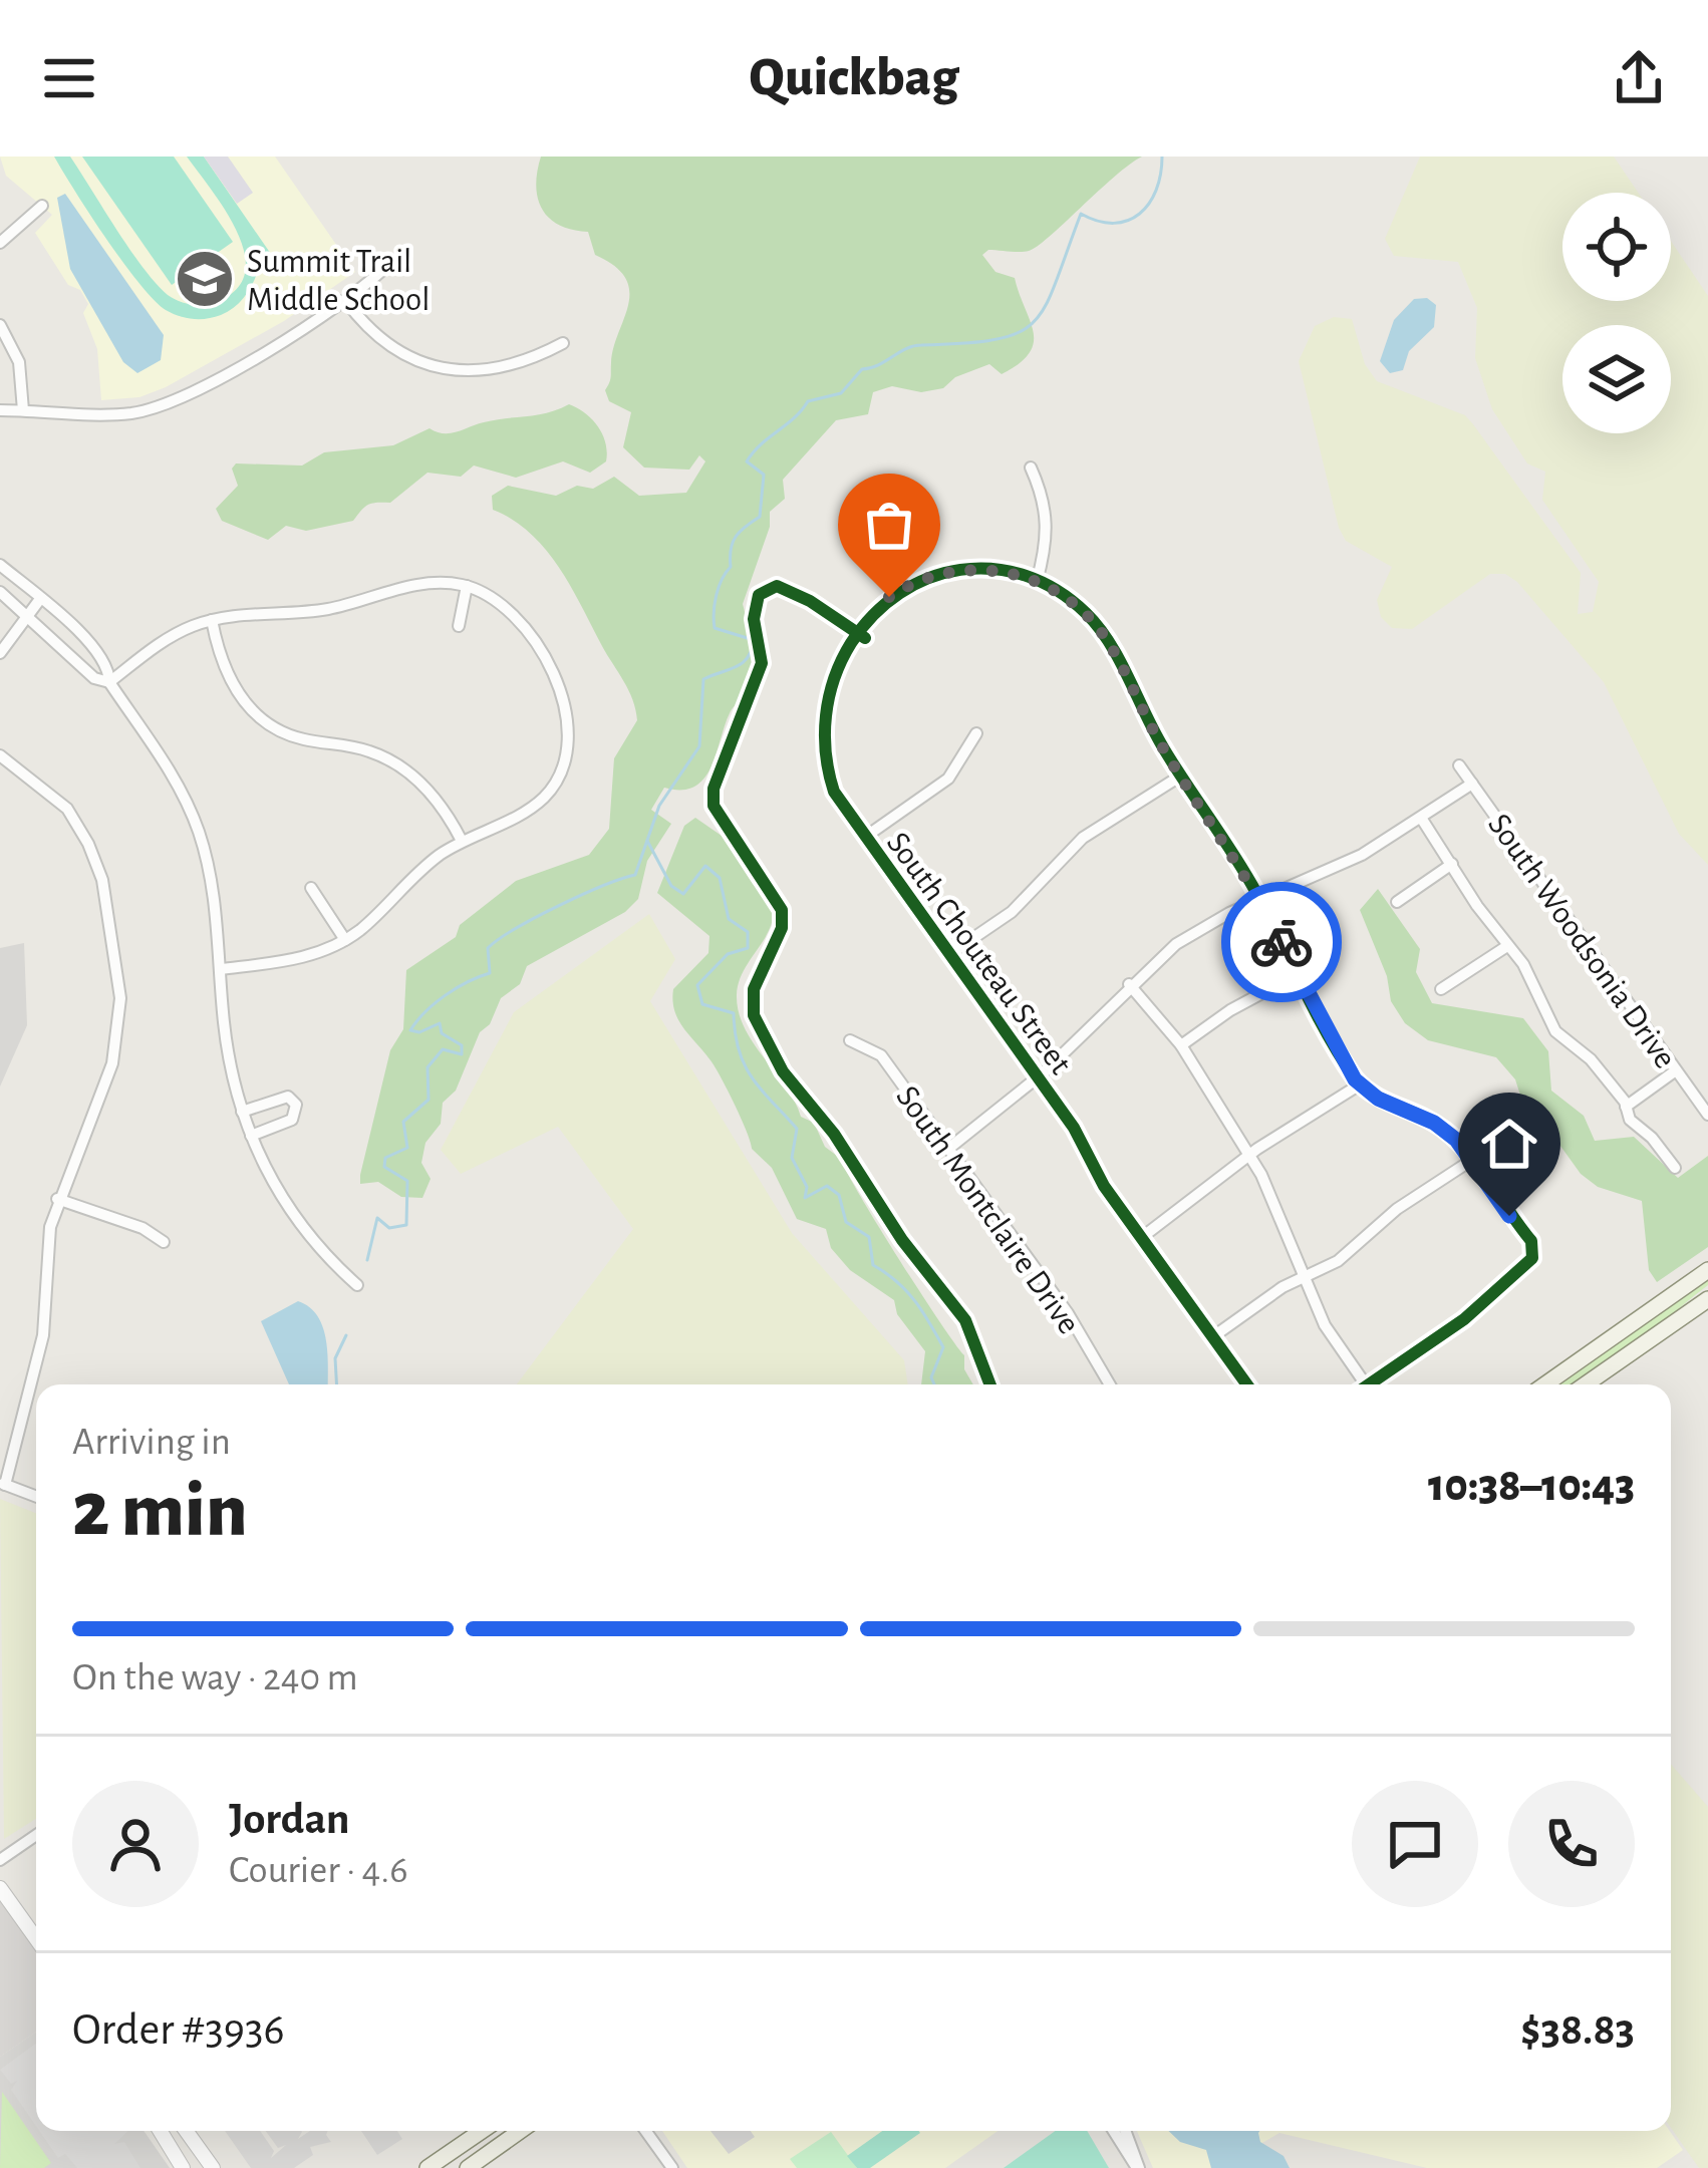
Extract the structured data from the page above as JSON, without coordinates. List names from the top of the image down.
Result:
{
  "streets": {
    "street": ["South Woodsonia Drive", "South Chouteau Street", "South Montclaire Drive"]
  },
  "places": {
    "school or university": ["Summit Trail Middle School"]
  },
  "page": {
    "header": "Quickbag",
    "heading": ["2 min", "Arriving in", "10:38–10:43"],
    "panel": [
      "Jordan",
      "Courier · 4.6",
      "Order #3936",
      "$38.83"
    ],
    "bar": "On the way · 240 m"
  }
}
